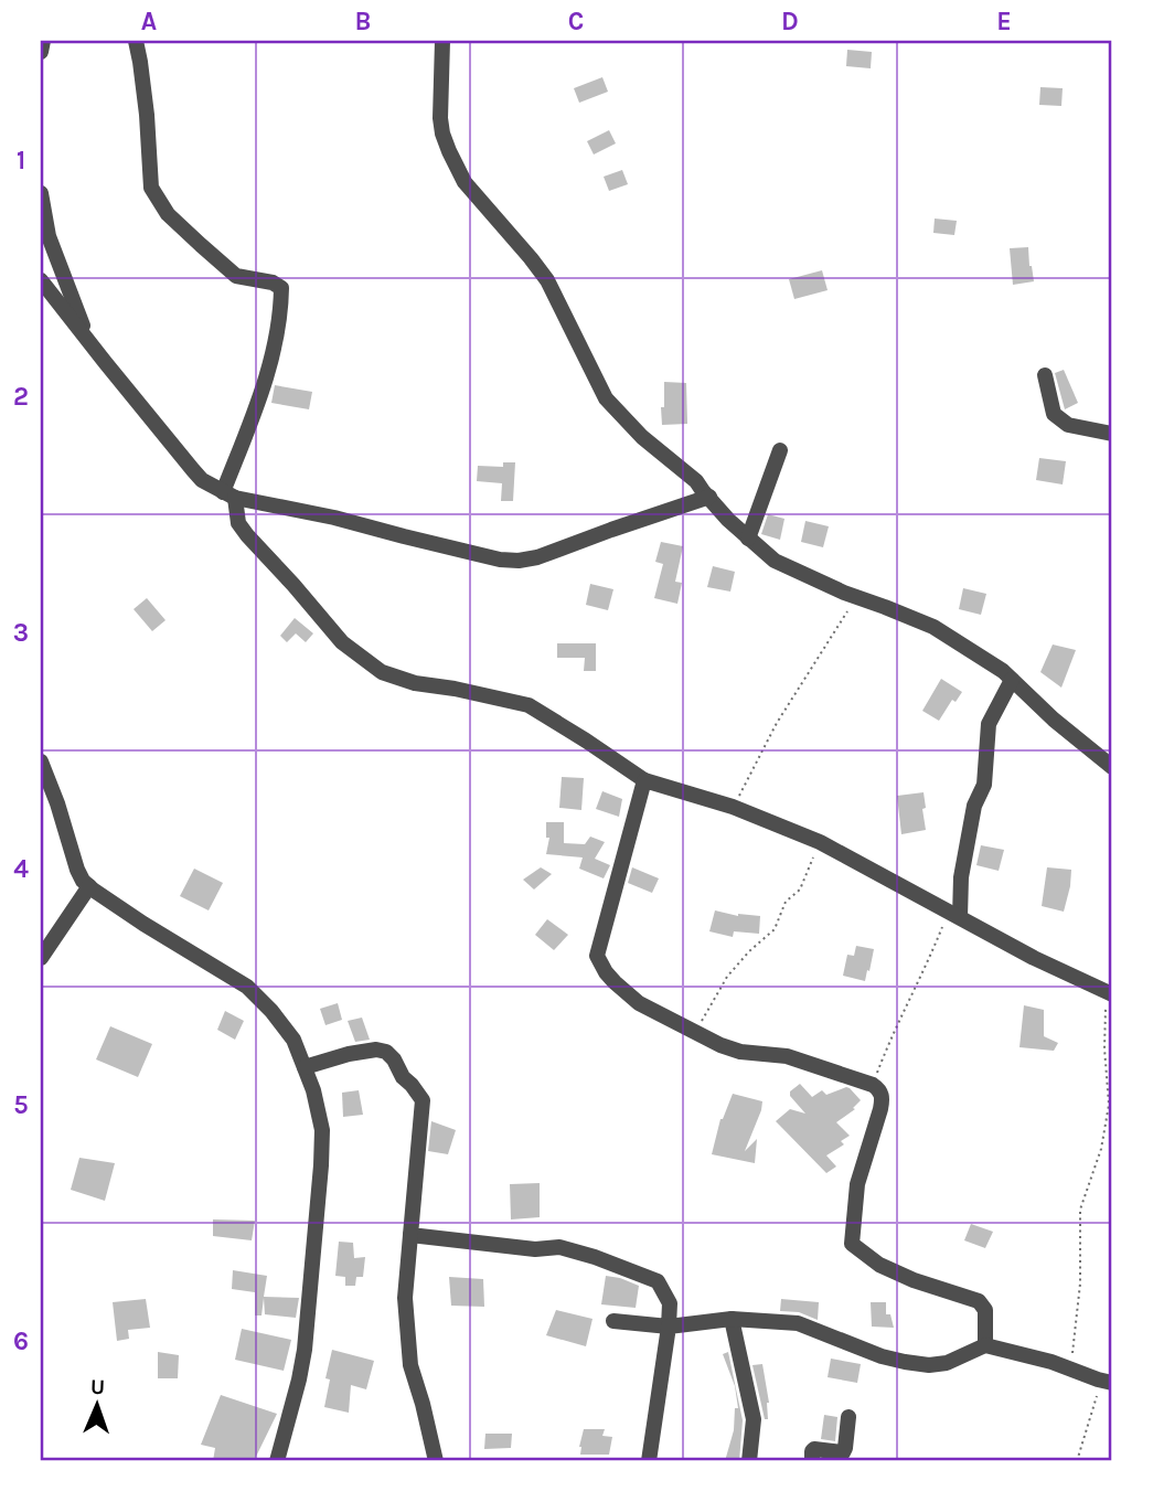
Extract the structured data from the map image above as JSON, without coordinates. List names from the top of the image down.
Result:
{
  "north": "top",
  "grid": {
    "columns": [
      "A",
      "B",
      "C",
      "D",
      "E"
    ],
    "rows": [
      "1",
      "2",
      "3",
      "4",
      "5",
      "6"
    ]
  }
}
